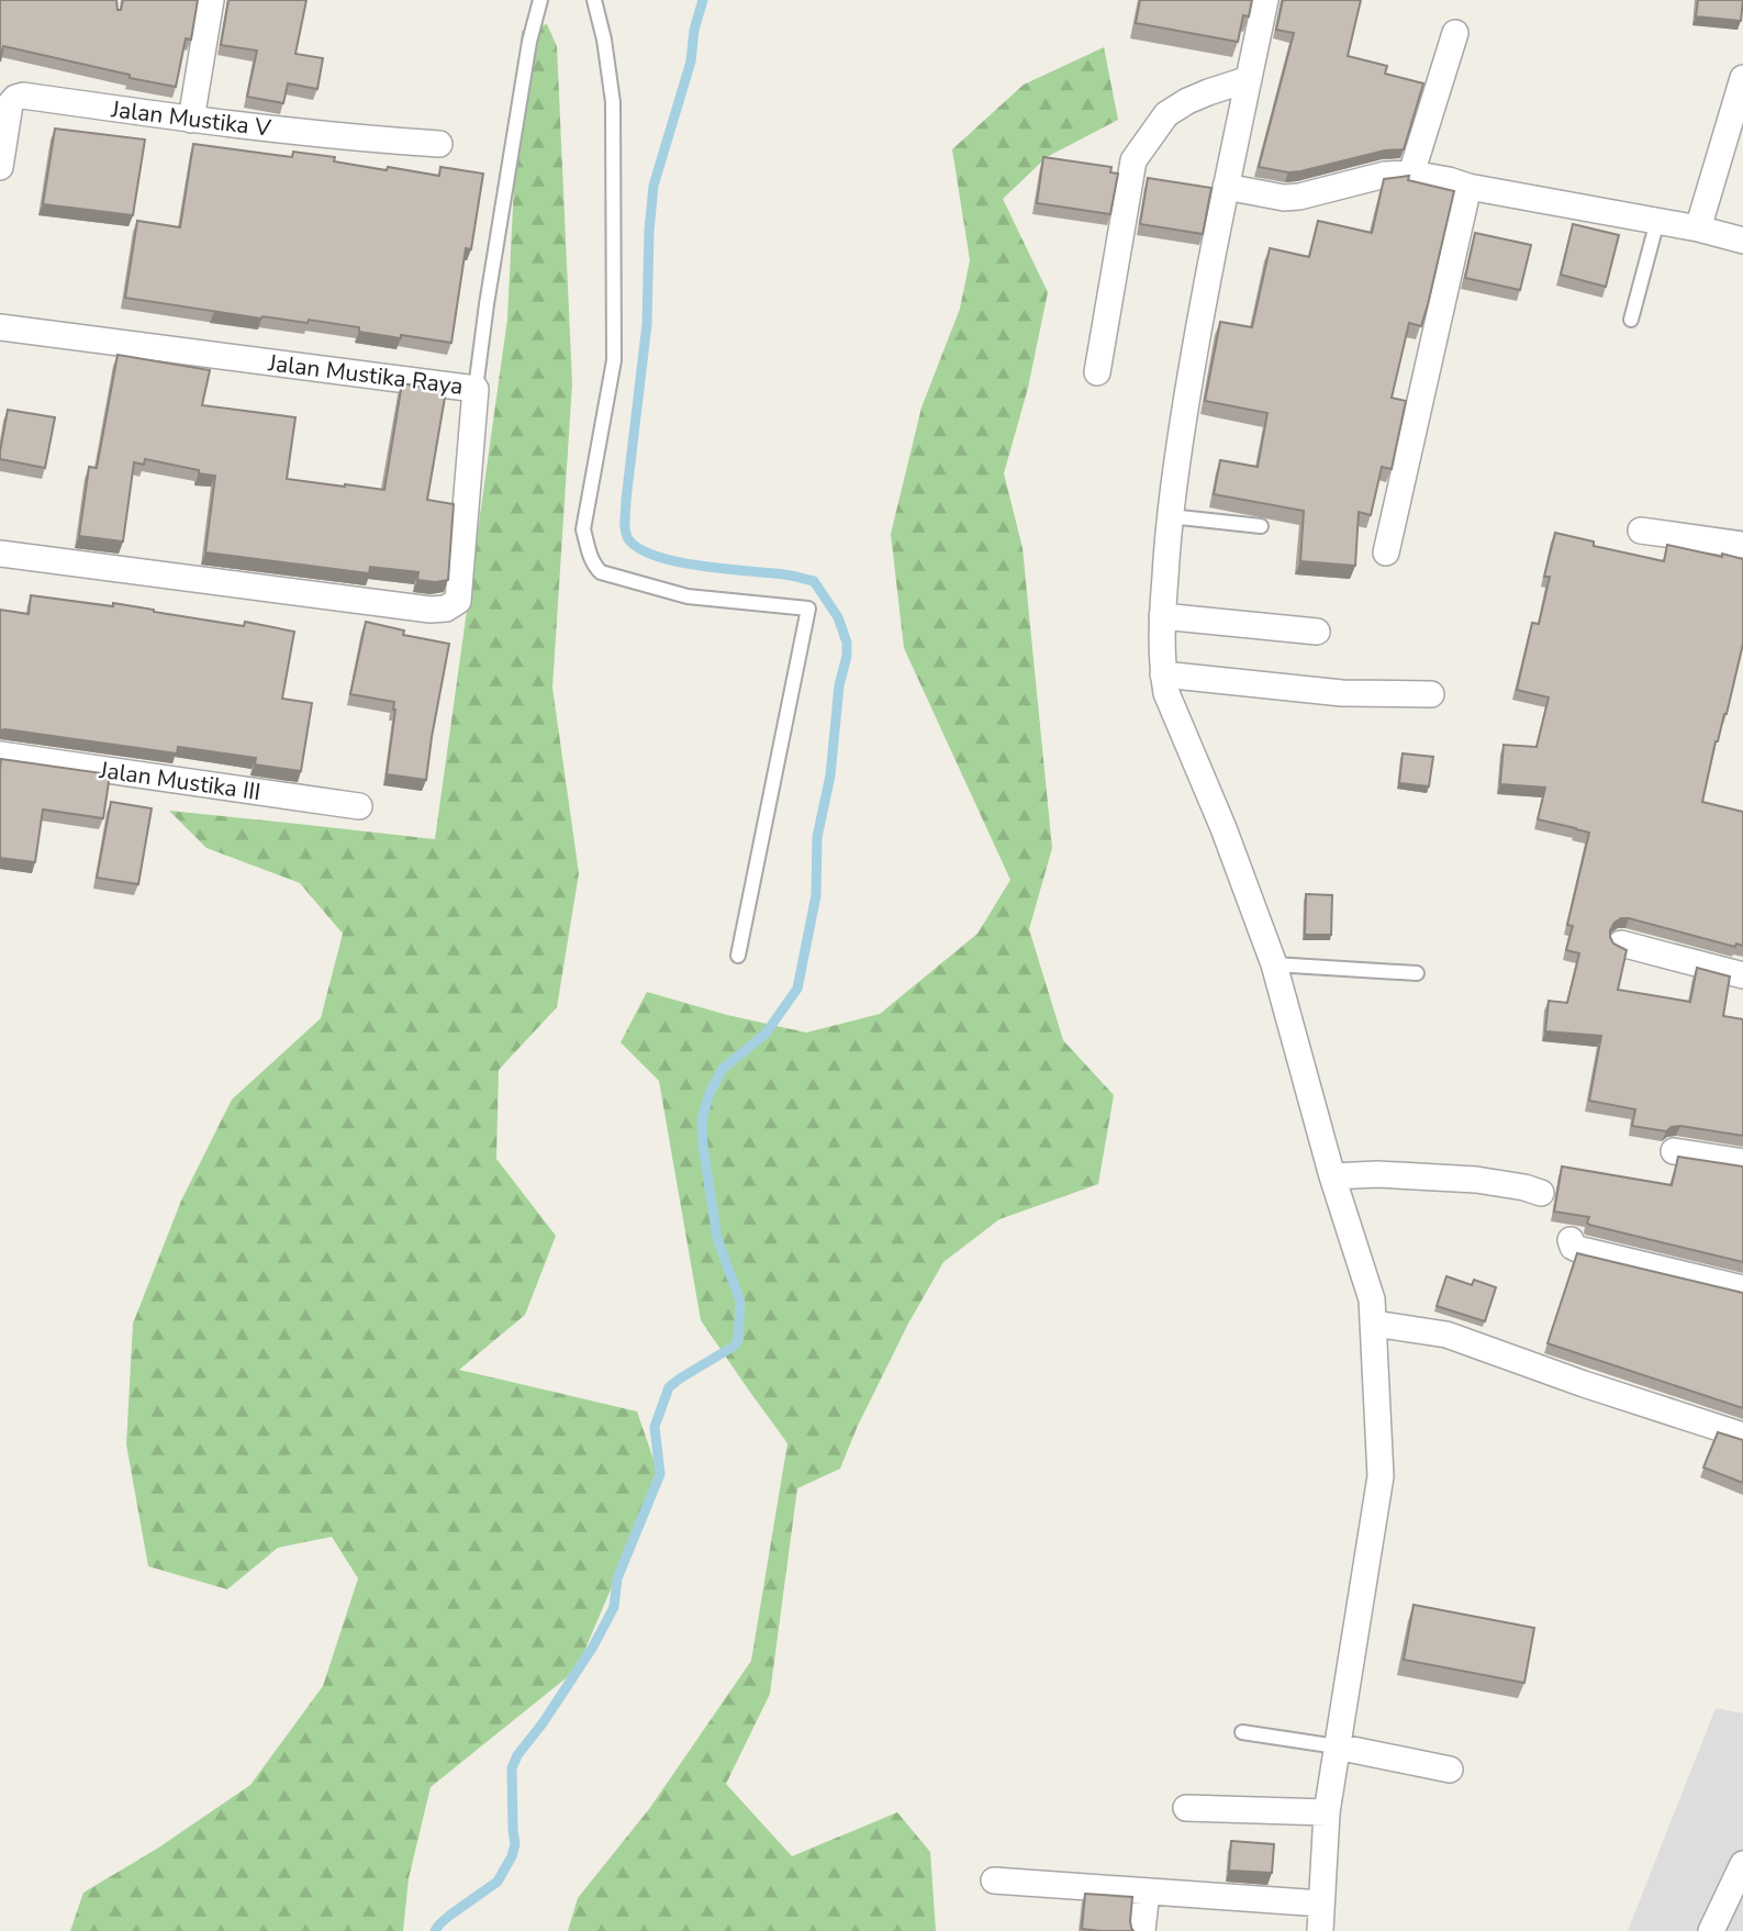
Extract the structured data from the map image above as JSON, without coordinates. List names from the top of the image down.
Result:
{
  "streets": {
    "street": ["Jalan Mustika V", "Jalan Mustika Raya", "Jalan Mustika III"]
  }
}
